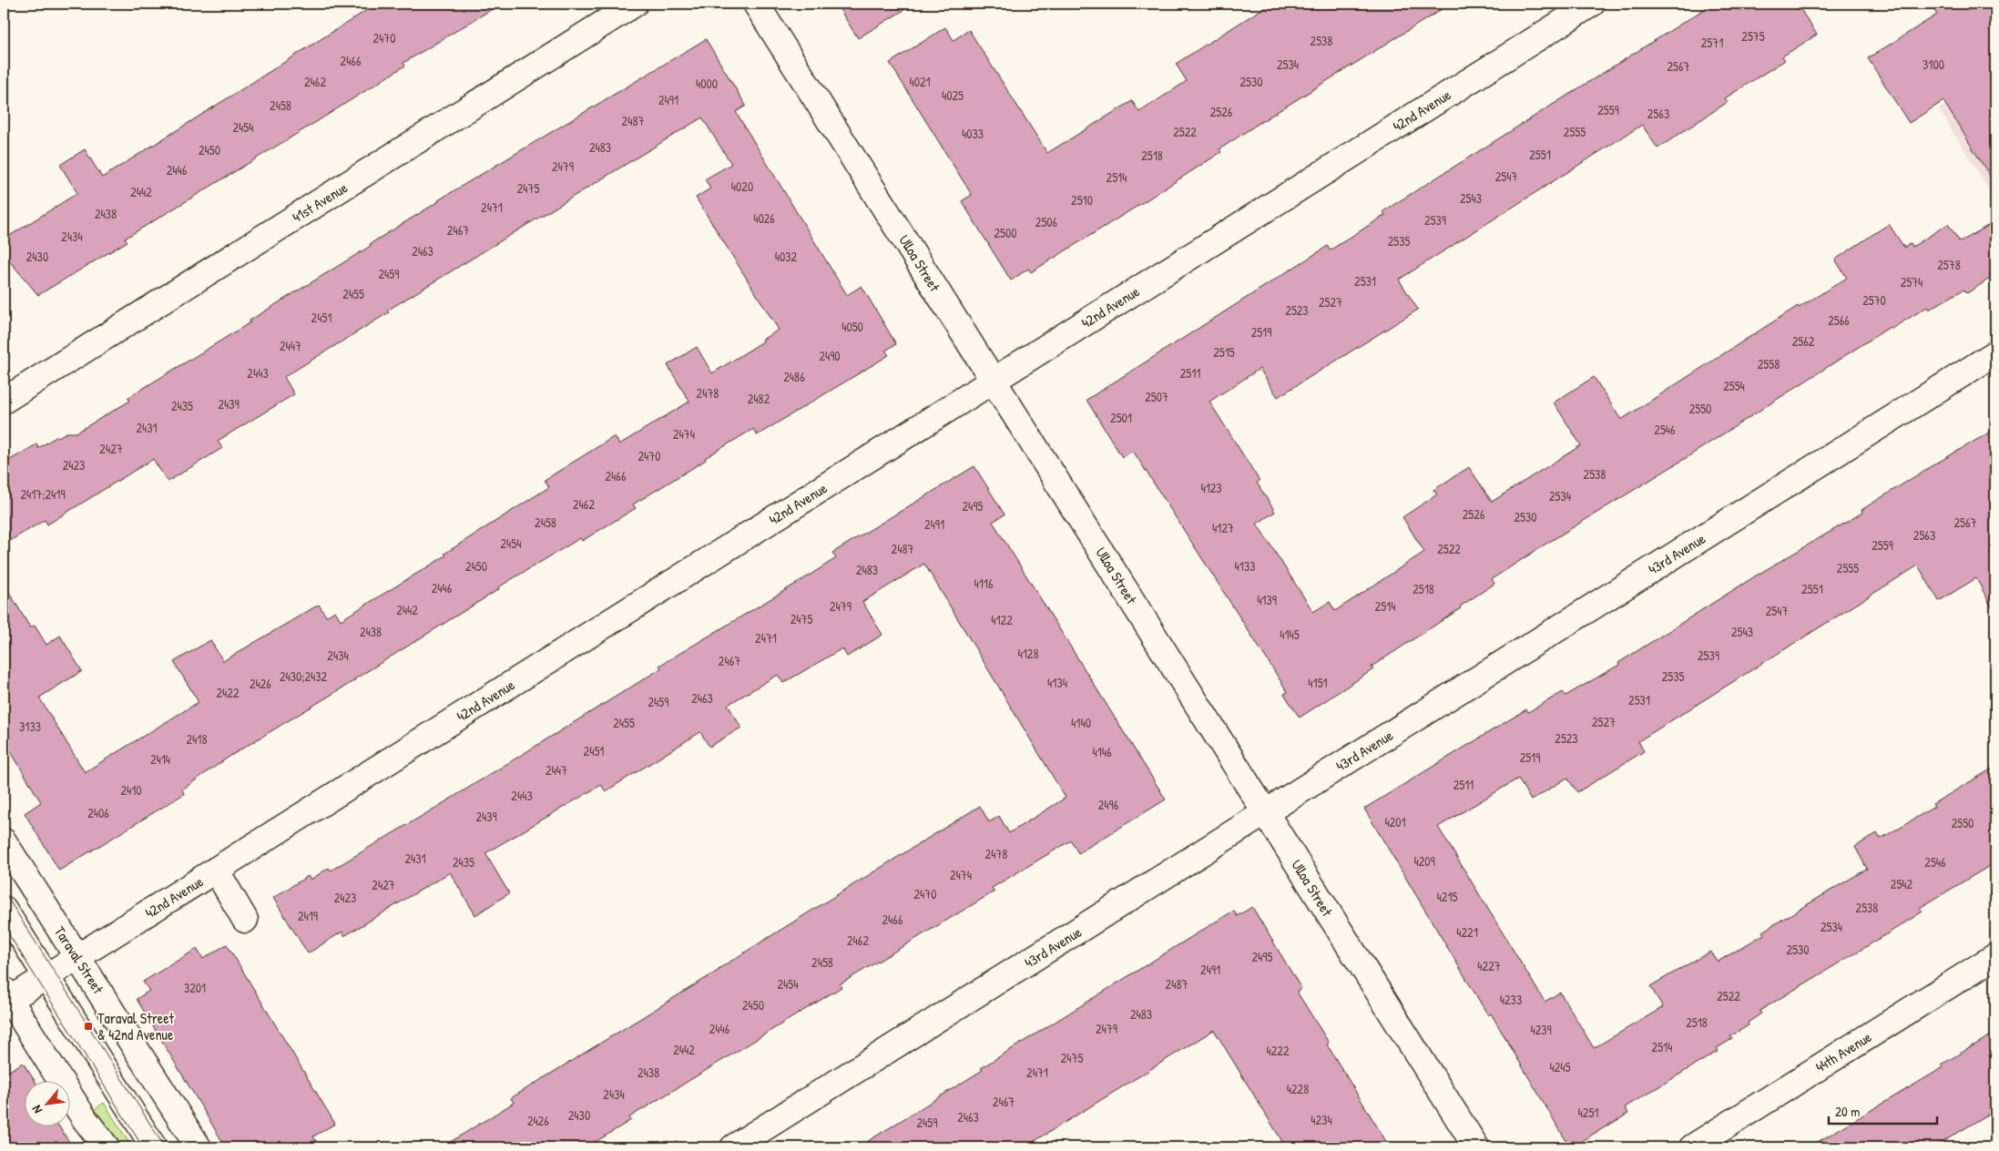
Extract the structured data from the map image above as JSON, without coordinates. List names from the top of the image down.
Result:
{
  "streets": {
    "street": [
      "42nd Avenue",
      "41st Avenue",
      "Ulloa Street",
      "43rd Avenue",
      "Taraval Street",
      "44th Avenue"
    ]
  },
  "crossings": [
    ["42nd Avenue", "Ulloa Street"],
    ["42nd Avenue", "Taraval Street"],
    ["Ulloa Street", "43rd Avenue"]
  ],
  "places": {
    "transit": ["Taraval Street & 42nd Avenue"]
  },
  "house_numbers": [
    "2575",
    "2470",
    "2538",
    "2571",
    "2466",
    "2534",
    "3100",
    "2567",
    "2462",
    "4021",
    "2530",
    "4000",
    "4025",
    "2491",
    "2458",
    "2559",
    "2526",
    "2563",
    "2487",
    "2454",
    "2522",
    "2555",
    "4033",
    "2483",
    "2450",
    "2551",
    "2518",
    "2479",
    "2446",
    "2547",
    "2514",
    "4020",
    "2475",
    "2442",
    "2543",
    "2510",
    "2471",
    "2438",
    "4026",
    "2539",
    "2506",
    "2467",
    "2500",
    "2434",
    "2535",
    "2463",
    "2430",
    "4032",
    "2578",
    "2459",
    "2531",
    "2574",
    "2455",
    "2570",
    "2527",
    "2523",
    "2451",
    "2566",
    "4050",
    "2519",
    "2562",
    "2447",
    "2515",
    "2490",
    "2558",
    "2443",
    "2511",
    "2486",
    "2554",
    "2478",
    "2507",
    "2482",
    "2439",
    "2435",
    "2550",
    "2501",
    "2431",
    "2546",
    "2474",
    "2427",
    "2470",
    "2423",
    "2538",
    "2466",
    "4123",
    "2417;2419",
    "2534",
    "2462",
    "2495",
    "2526",
    "2530",
    "2458",
    "2567",
    "2491",
    "4127",
    "2563",
    "2454",
    "2559",
    "2487",
    "2522",
    "2450",
    "4133",
    "2555",
    "2483",
    "4116",
    "2446",
    "2518",
    "2551",
    "4139",
    "2479",
    "2514",
    "2442",
    "2547",
    "2475",
    "4122",
    "2438",
    "2543",
    "4145",
    "2471",
    "4128",
    "2434",
    "2539",
    "2467",
    "2430;2432",
    "2535",
    "4134",
    "4151",
    "2426",
    "2422",
    "2463",
    "2531",
    "2459",
    "2527",
    "2455",
    "4140",
    "3133",
    "2523",
    "2418",
    "2451",
    "4146",
    "2519",
    "2414",
    "2447",
    "2511",
    "2410",
    "2443",
    "2496",
    "2406",
    "2439",
    "4201",
    "2550",
    "2478",
    "2431",
    "4209",
    "2435",
    "2546",
    "2474",
    "2542",
    "2427",
    "2470",
    "4215",
    "2423",
    "2538",
    "2419",
    "2466",
    "2534",
    "4221",
    "2462",
    "2530",
    "2495",
    "2458",
    "4227",
    "2491",
    "2454",
    "2487",
    "3201",
    "2522",
    "4233",
    "2450",
    "2483",
    "2518",
    "2446",
    "2479",
    "4239",
    "2514",
    "2442",
    "4222",
    "2475",
    "4245",
    "2438",
    "2471",
    "4228",
    "2434",
    "2467",
    "4251",
    "2430",
    "2463",
    "4234",
    "2426",
    "2459"
  ],
  "scale_bar": "20 m",
  "north": "bottom left"
}
